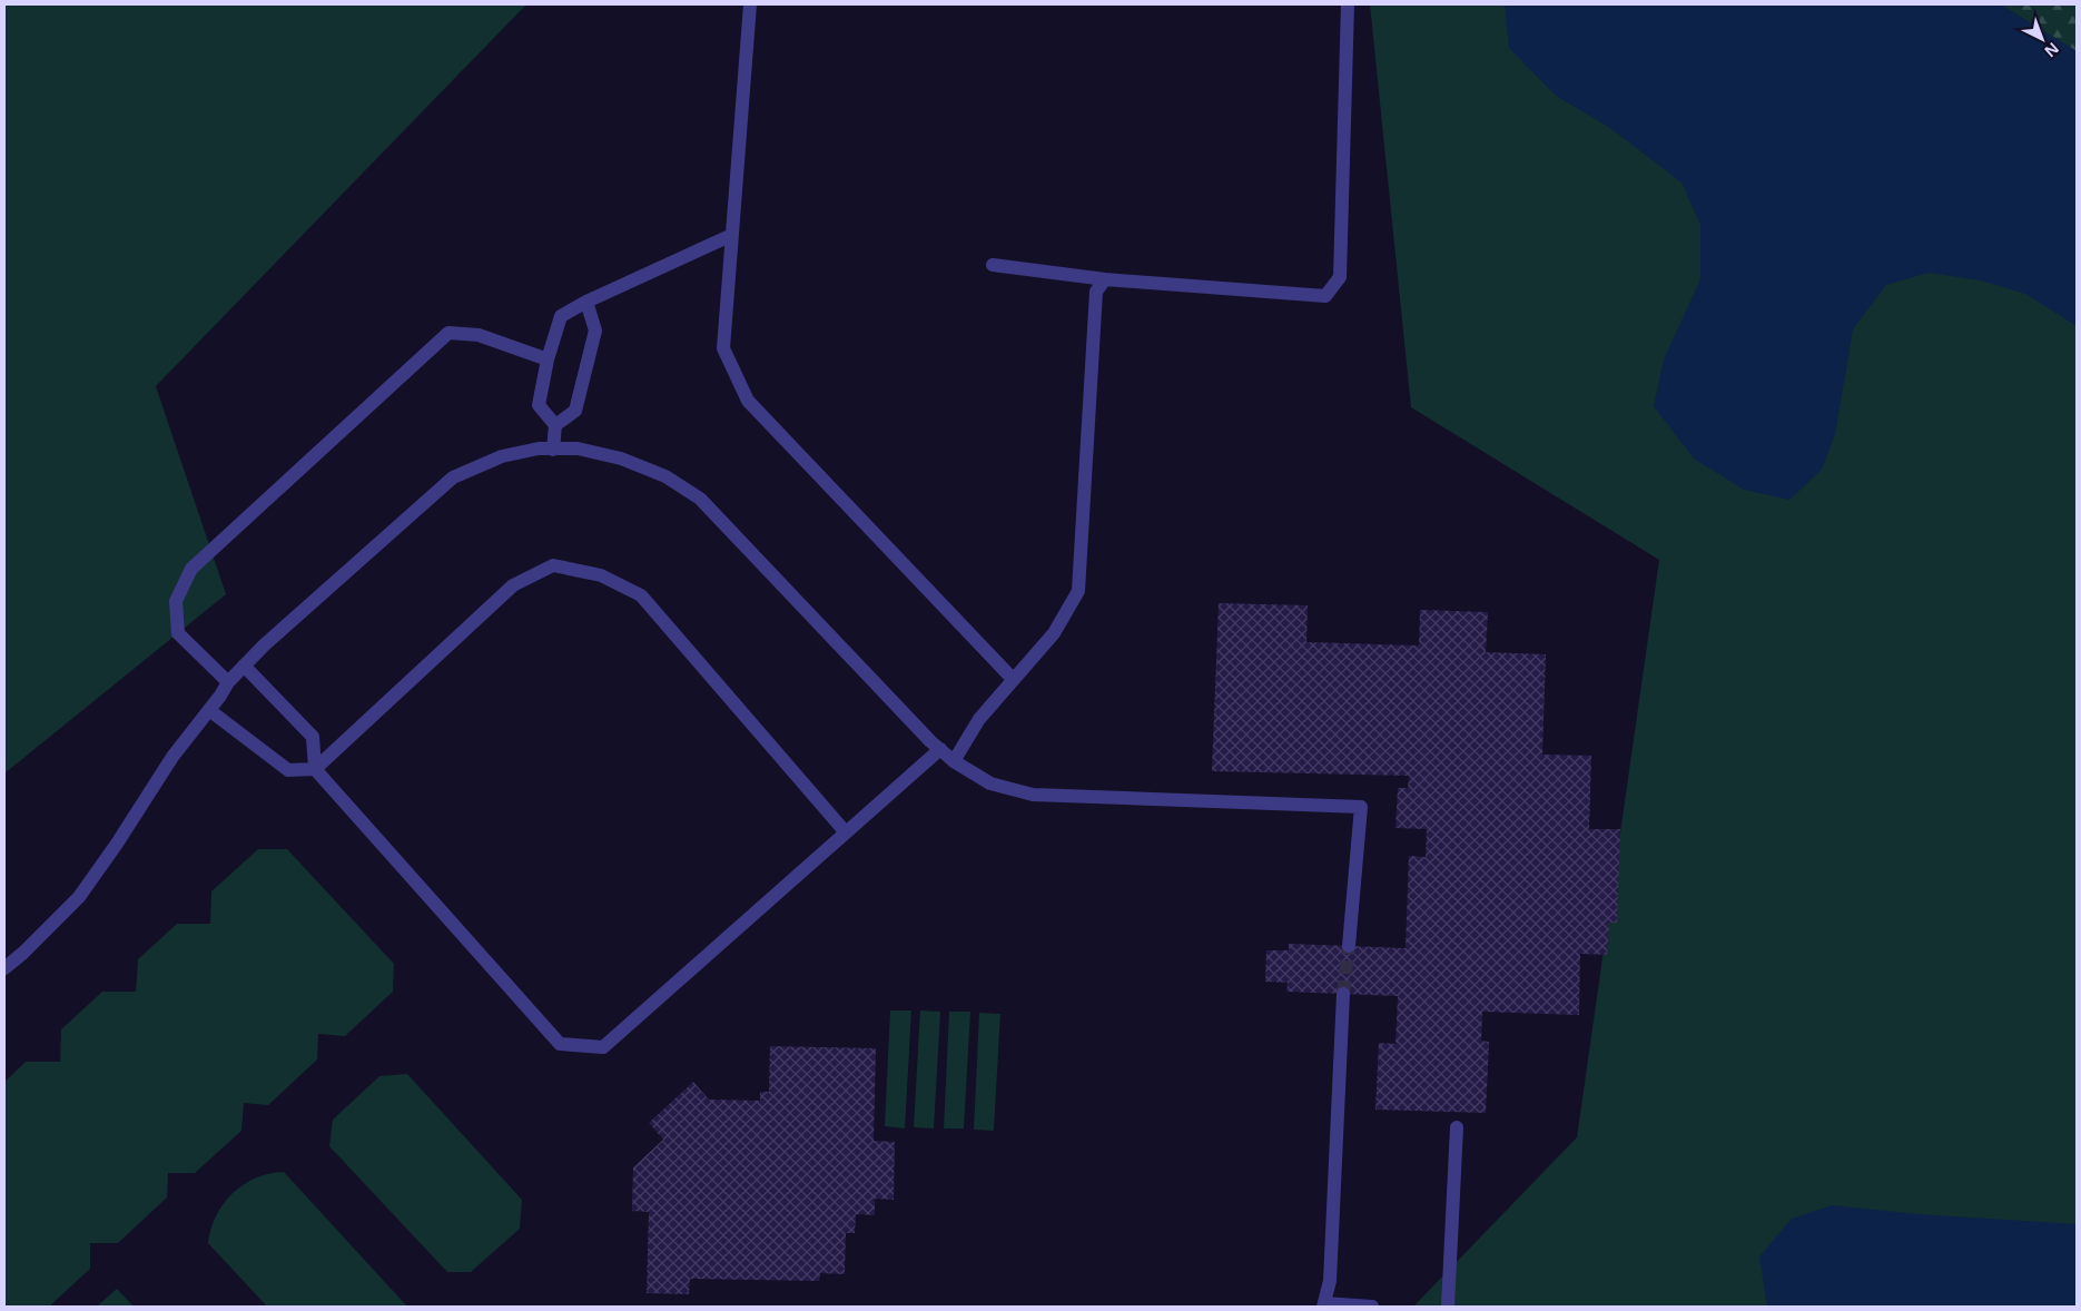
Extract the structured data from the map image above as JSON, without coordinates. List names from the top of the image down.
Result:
{
  "north": "bottom right"
}
